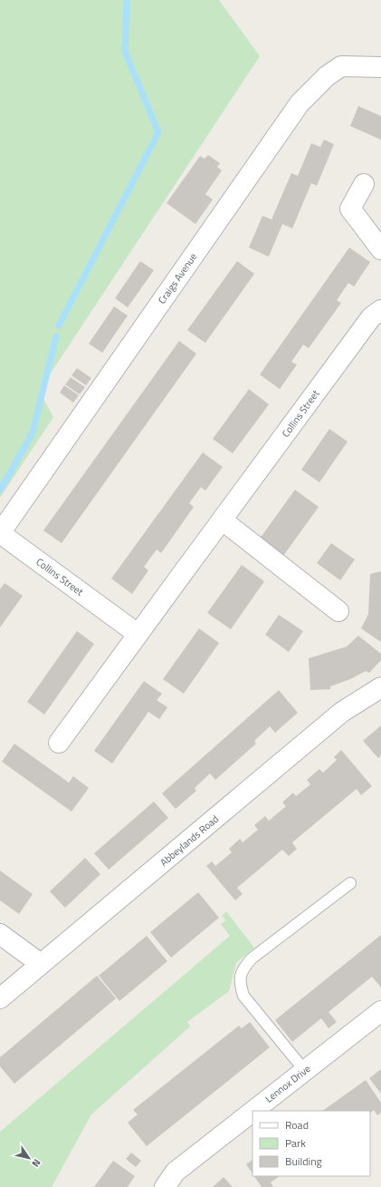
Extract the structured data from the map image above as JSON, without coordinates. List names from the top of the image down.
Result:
{
  "streets": {
    "street": [
      "Craigs Avenue",
      "Collins Street",
      "Abbeylands Road",
      "Lennox Drive"
    ]
  },
  "crossings": [
    ["Craigs Avenue", "Collins Street"]
  ],
  "legend": ["Road", "Park", "Building"],
  "north": "bottom right"
}
